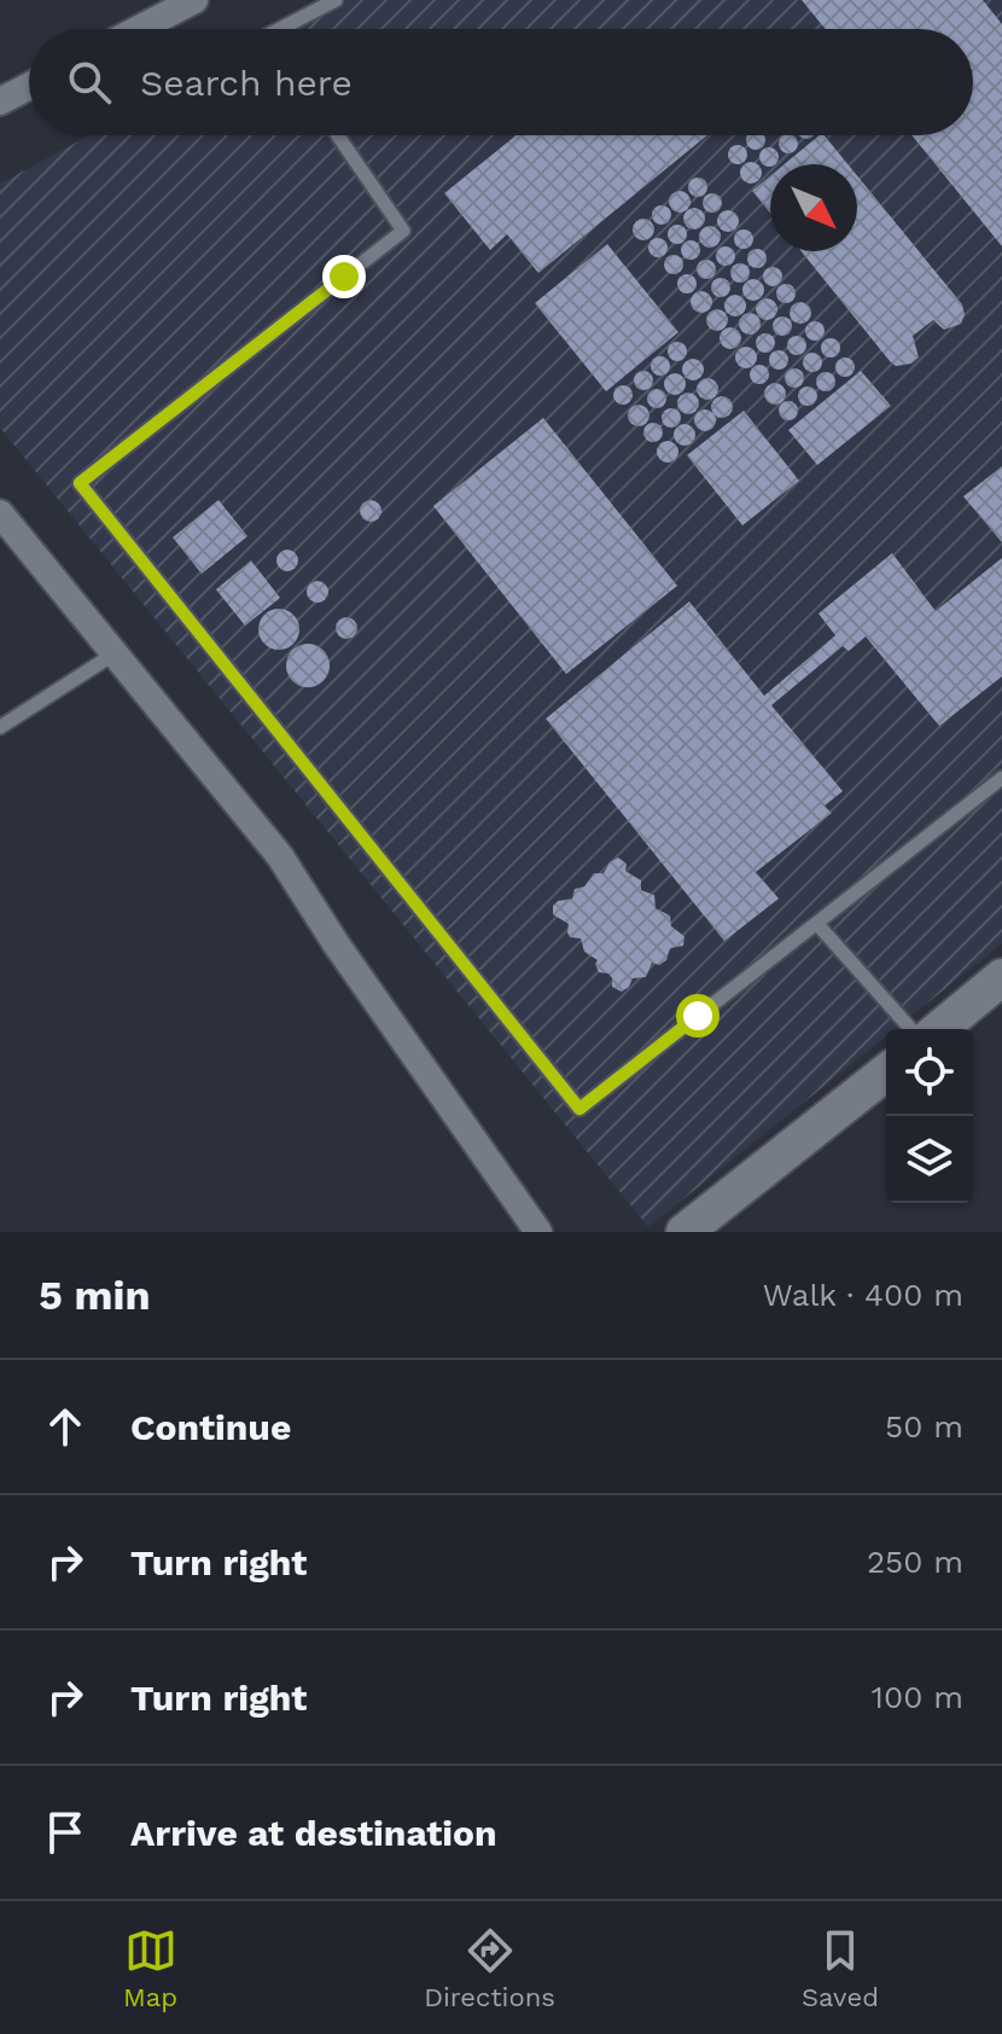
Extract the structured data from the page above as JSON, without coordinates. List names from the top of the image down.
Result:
{
  "north": "bottom right",
  "page": {
    "search": "Search here",
    "heading": ["5 min", "Walk · 400 m"],
    "list": [
      ["Continue", "50 m"],
      ["Turn right", "250 m"],
      ["Turn right", "100 m"],
      "Arrive at destination"
    ],
    "nav": ["Map", "Directions", "Saved"]
  }
}
